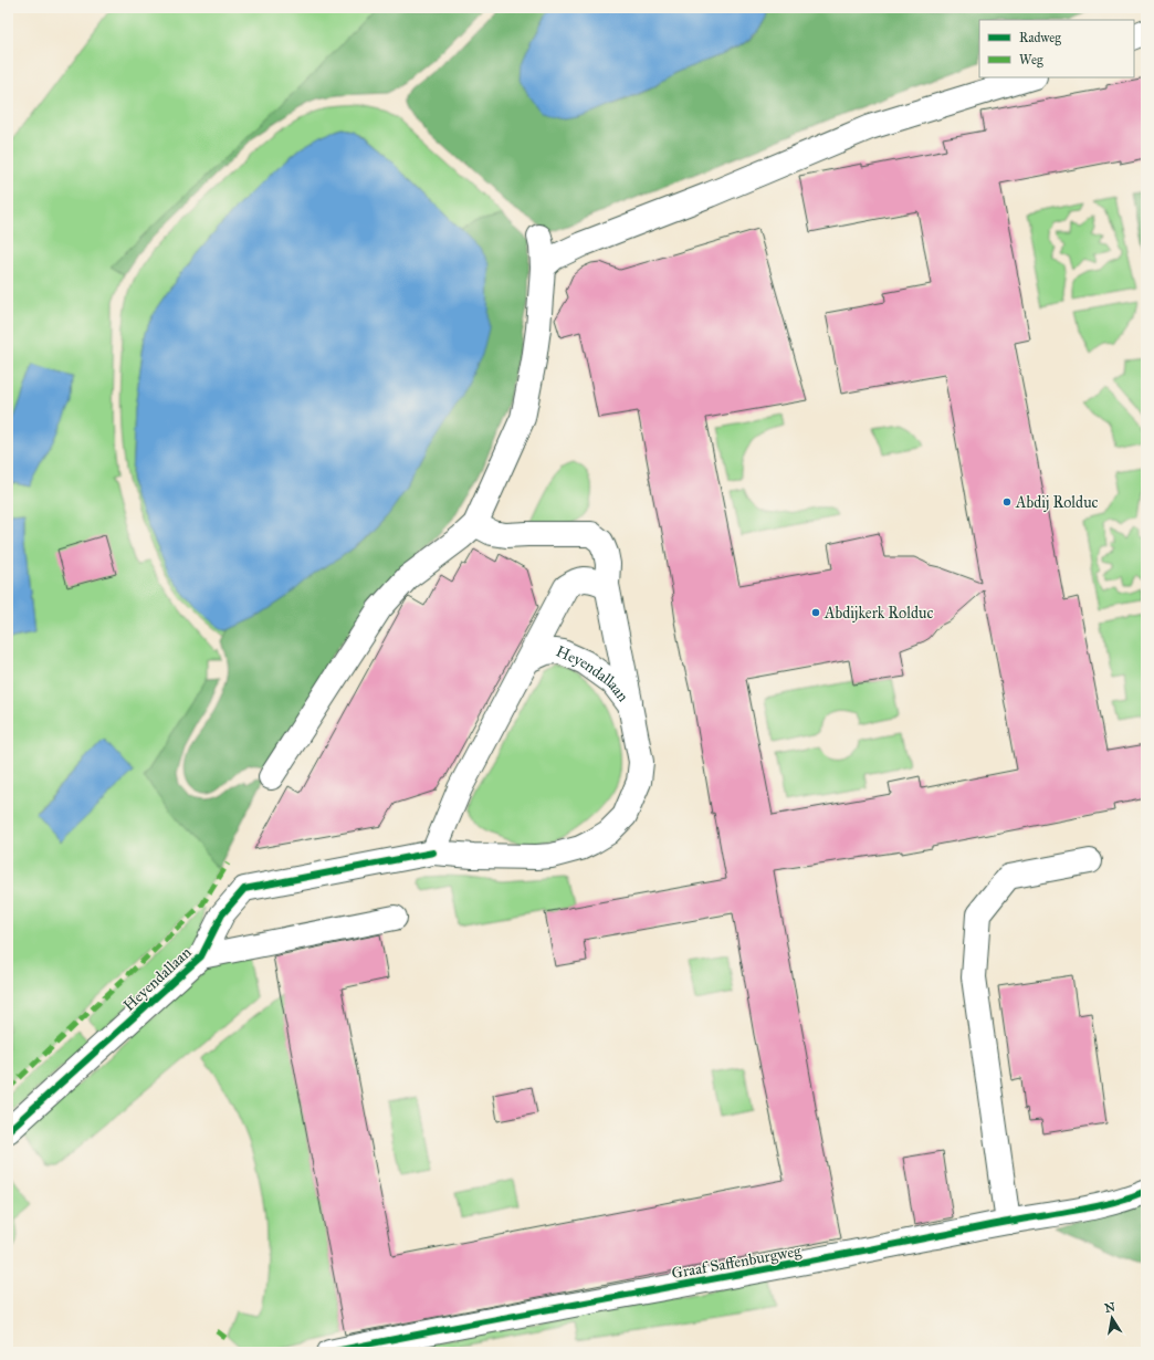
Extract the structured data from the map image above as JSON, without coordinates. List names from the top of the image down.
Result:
{
  "streets": {
    "street": ["Heyendallaan", "Graaf Saffenburgweg"]
  },
  "places": ["Abdij Rolduc", "Abdijkerk Rolduc"],
  "legend": ["Radweg", "Weg"],
  "north": "top"
}
